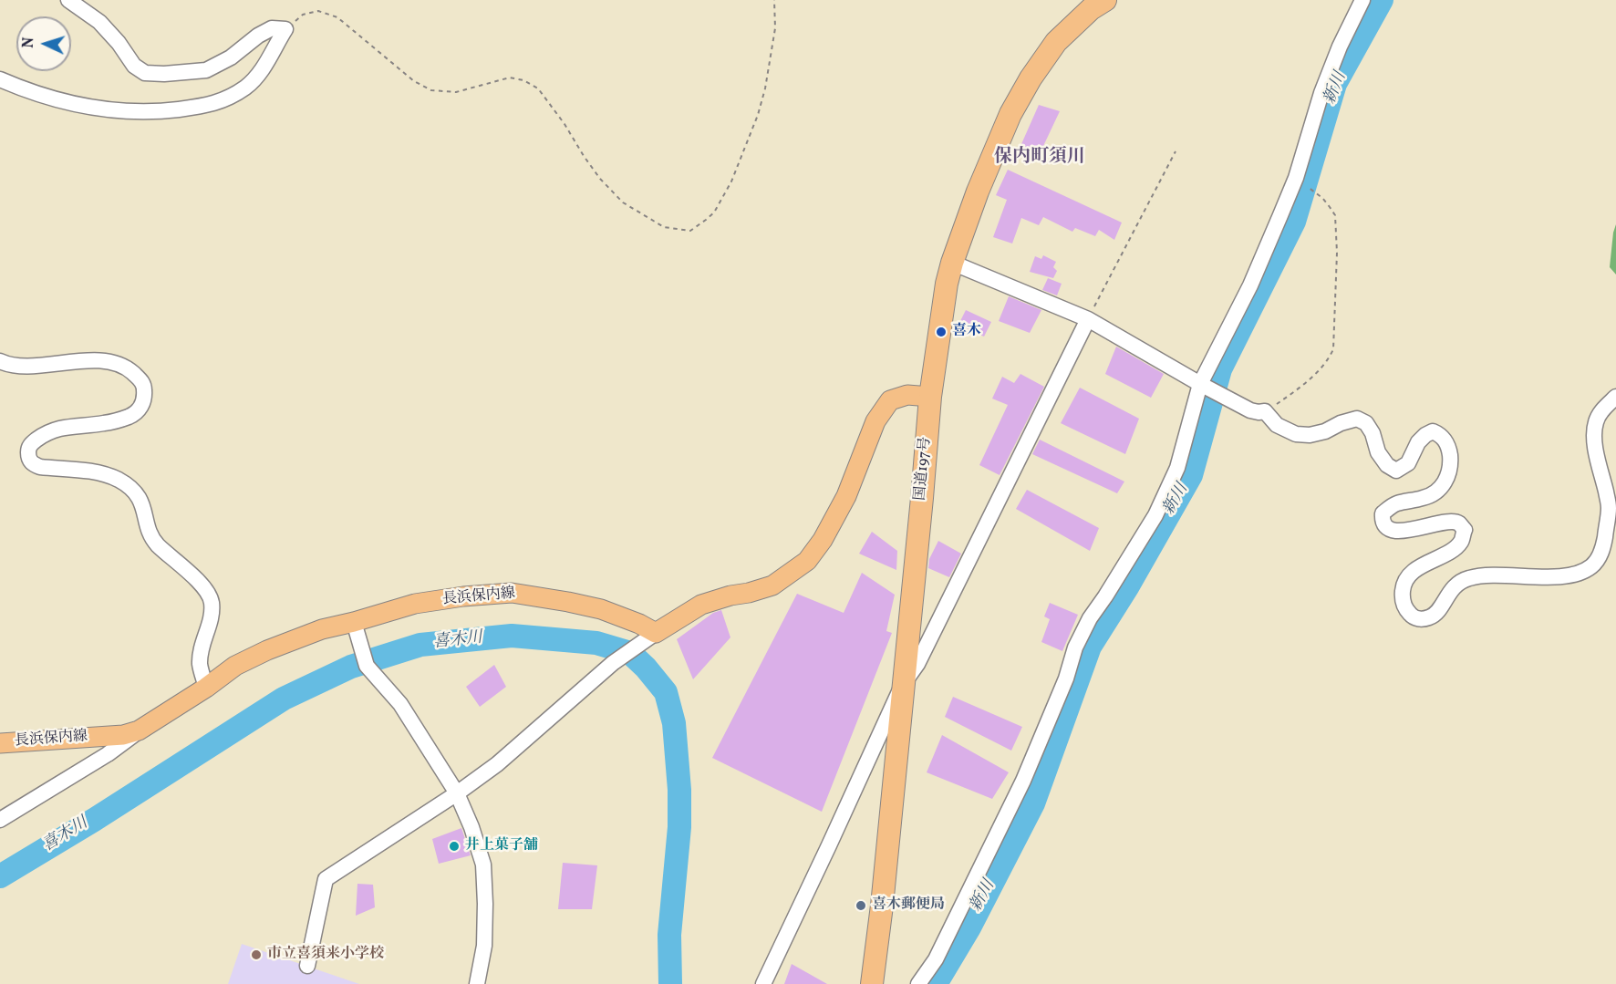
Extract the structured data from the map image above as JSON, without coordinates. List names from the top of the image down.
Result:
{
  "streets": {
    "highway": ["国道197号"],
    "main road": ["長浜保内線"]
  },
  "districts": ["保内町須川"],
  "water": ["新川", "喜木川"],
  "places": [
    "喜木",
    "井上菓子舗",
    "喜木郵便局",
    "市立喜須来小学校"
  ],
  "north": "left"
}
